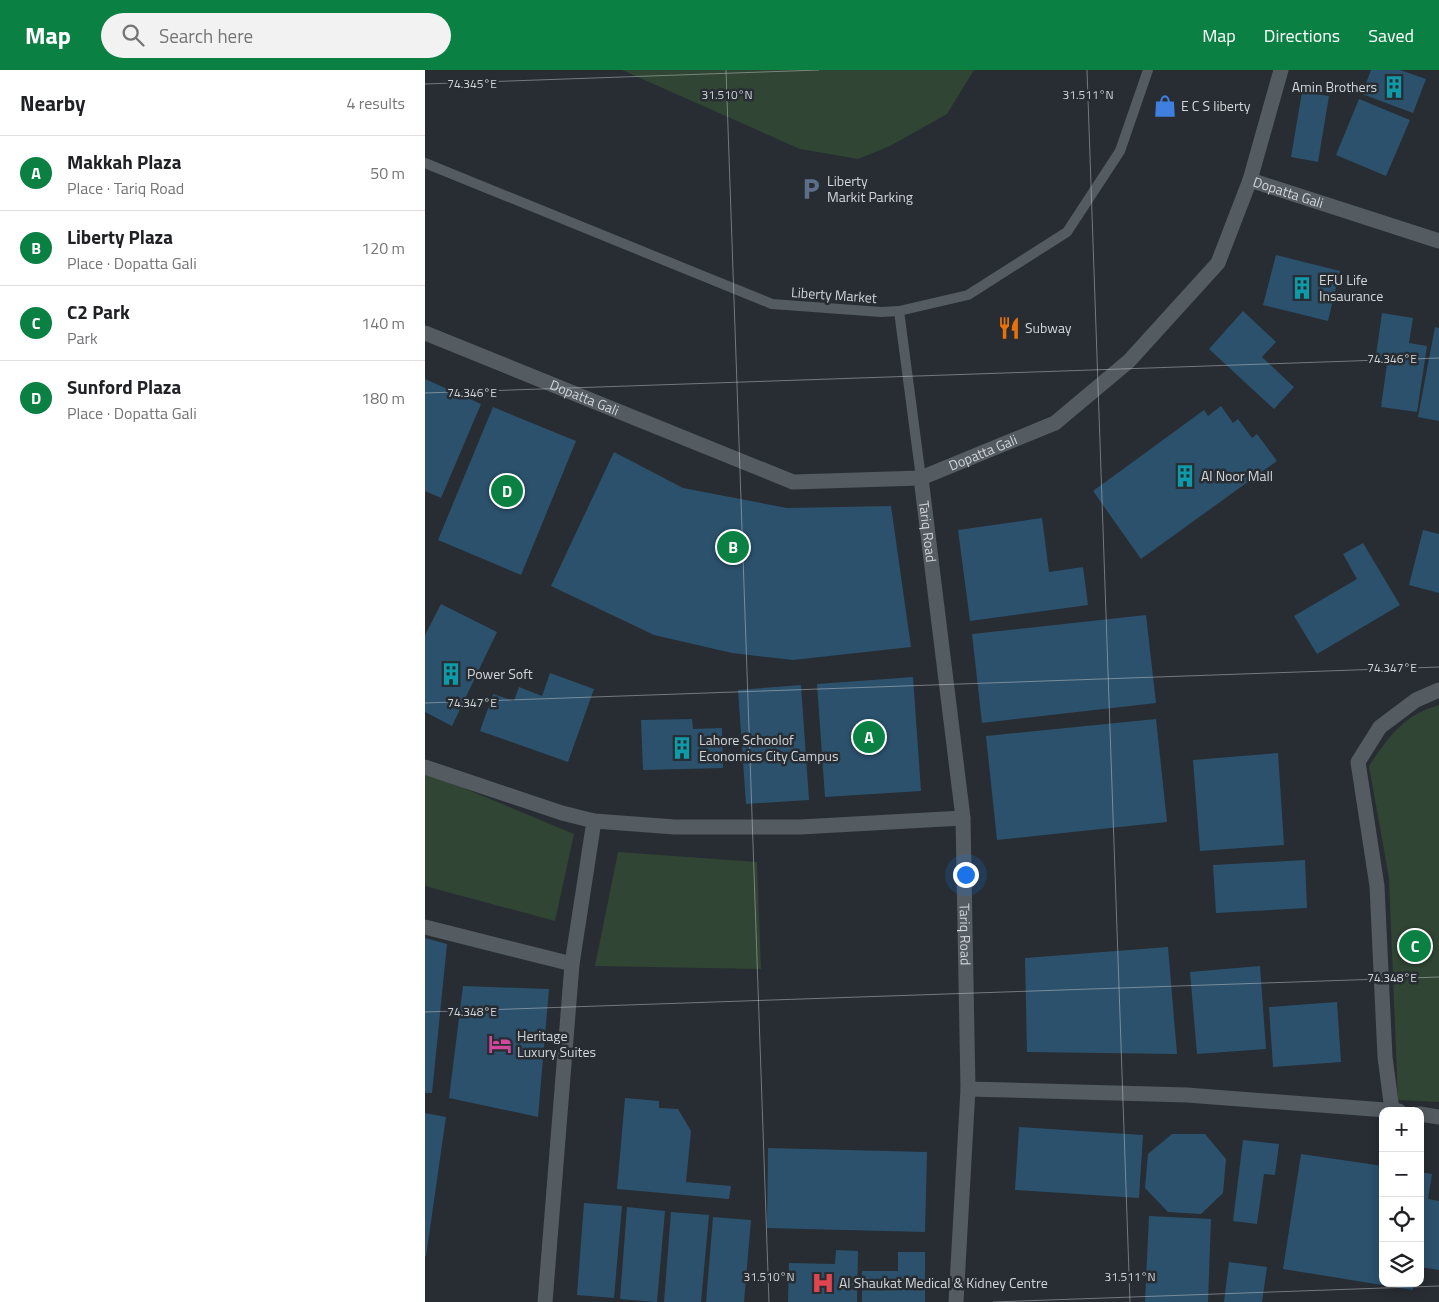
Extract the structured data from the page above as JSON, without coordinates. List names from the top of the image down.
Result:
{
  "streets": {
    "street": ["Dopatta Gali", "Tariq Road"],
    "lane": ["Liberty Market"]
  },
  "crossings": [
    ["Dopatta Gali", "Tariq Road"]
  ],
  "places": {
    "building": [
      "Amin Brothers",
      "EFU Life Insaurance",
      "Al Noor Mall",
      "Power Soft",
      "Lahore Schoolof Economics City Campus"
    ],
    "shop": ["E C S liberty"],
    "parking": ["Liberty Markit Parking"],
    "restaurant": ["Subway"],
    "hotel": ["Heritage Luxury Suites"],
    "hospital": ["Al Shaukat Medical & Kidney Centre"]
  },
  "page": {
    "header": "Map",
    "search": "Search here",
    "nav": ["Map", "Directions", "Saved"],
    "heading": ["Nearby", "4 results"],
    "list": [
      {
        "mark": "A",
        "name": "Makkah Plaza",
        "note": "Place · Tariq Road",
        "value": "50 m"
      },
      {
        "mark": "B",
        "name": "Liberty Plaza",
        "note": "Place · Dopatta Gali",
        "value": "120 m"
      },
      {
        "mark": "C",
        "name": "C2 Park",
        "note": "Park",
        "value": "140 m"
      },
      {
        "mark": "D",
        "name": "Sunford Plaza",
        "note": "Place · Dopatta Gali",
        "value": "180 m"
      }
    ],
    "pins": [
      "D",
      "B",
      "A",
      "C"
    ],
    "map_buttons": ["+", "−"]
  },
  "coordinates": [
    "74.345°E",
    "31.510°N",
    "31.511°N",
    "74.346°E",
    "74.347°E",
    "74.348°E"
  ]
}
